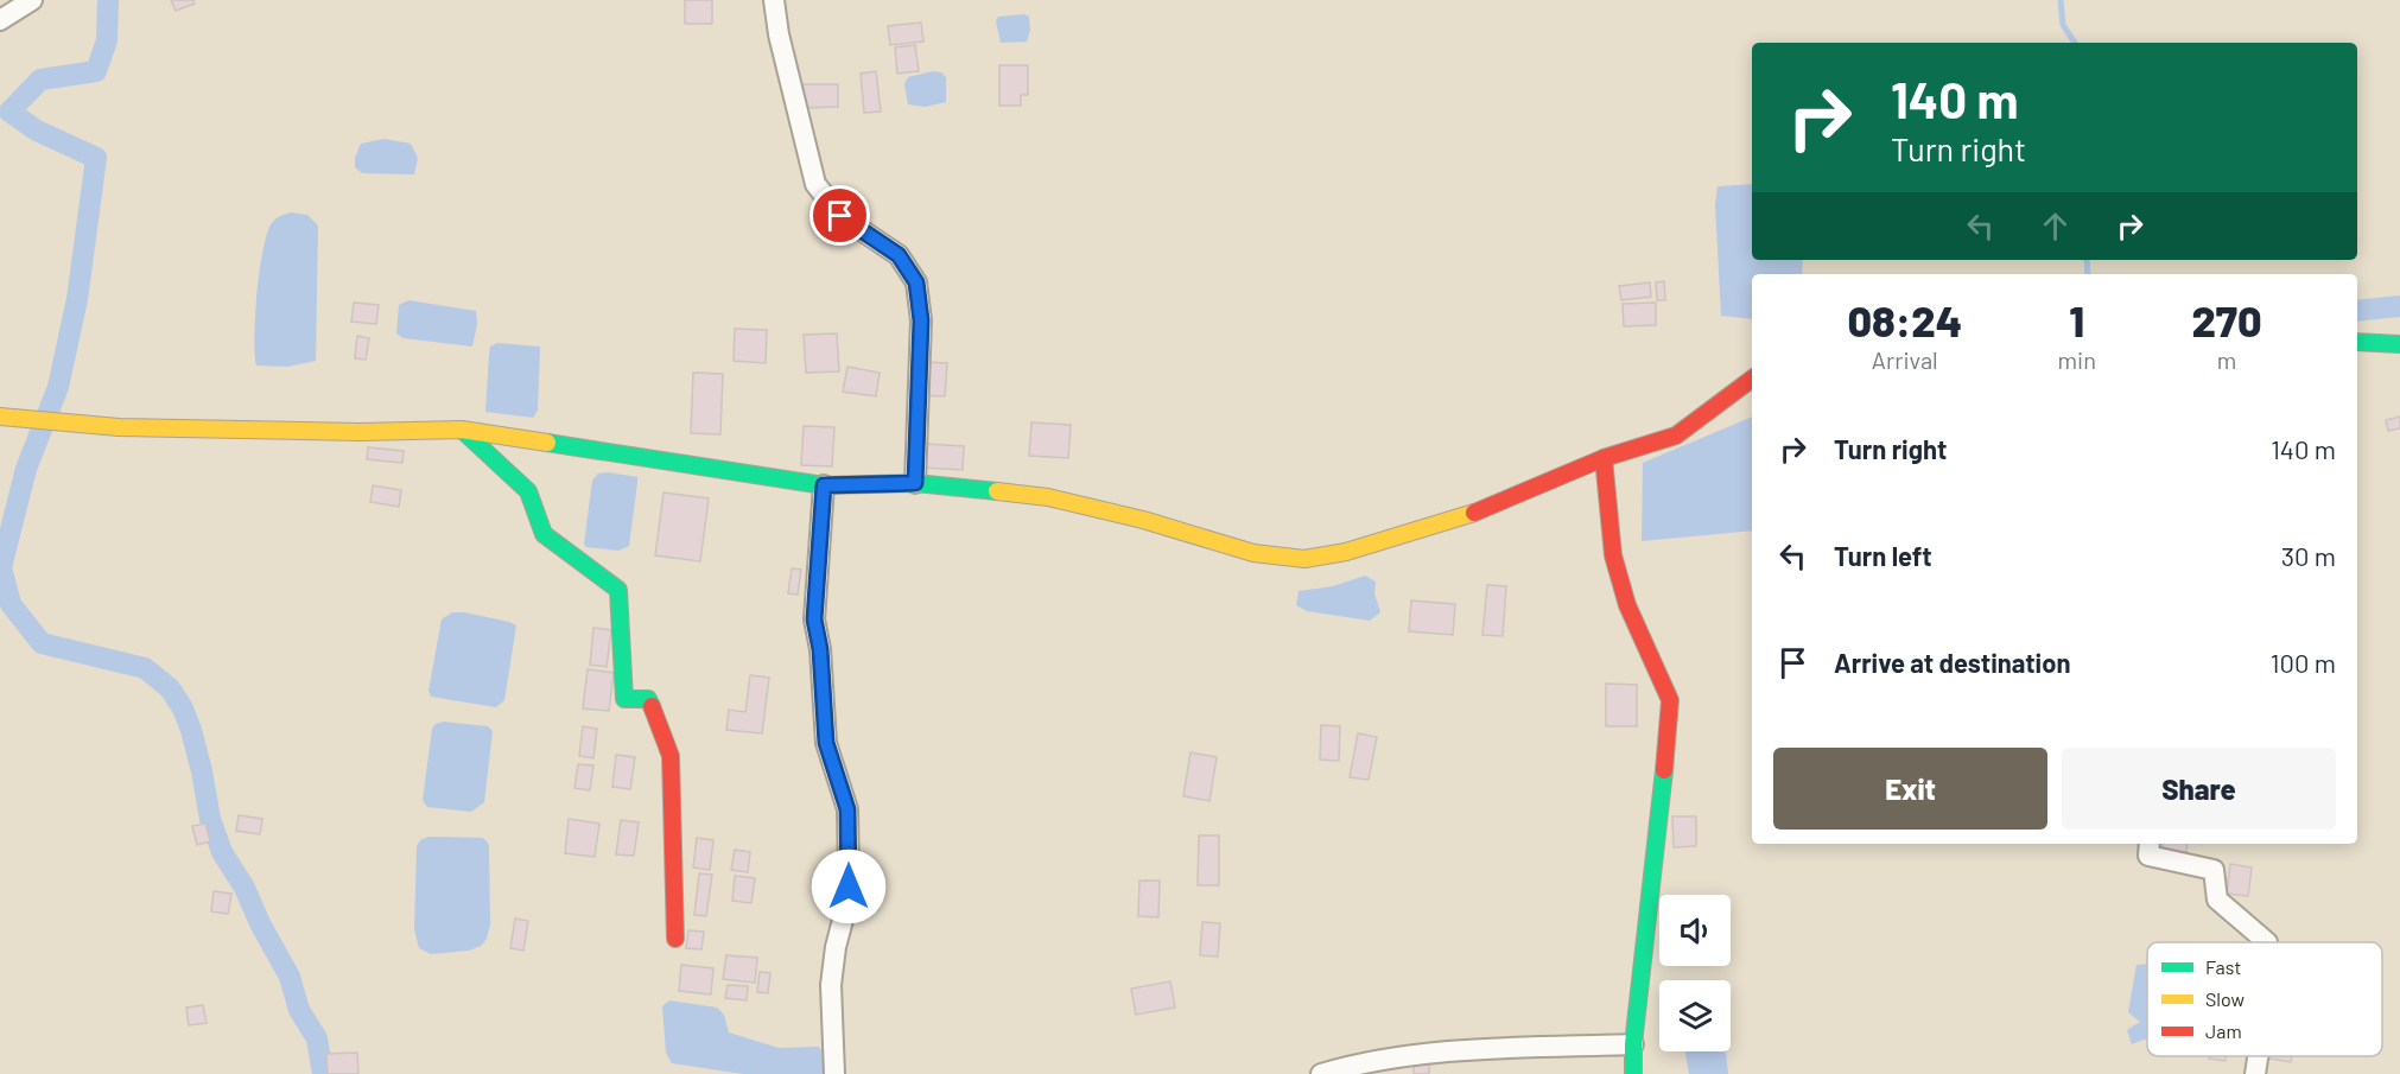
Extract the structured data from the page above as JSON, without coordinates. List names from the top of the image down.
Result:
{
  "legend": ["Fast", "Slow", "Jam"],
  "page": {
    "turn": ["140 m", "Turn right"],
    "eta": [
      "08:24",
      "Arrival",
      "1",
      "min",
      "270",
      "m"
    ],
    "list": [
      {
        "name": "Turn right",
        "value": "140 m"
      },
      {
        "name": "Turn left",
        "value": "30 m"
      },
      {
        "name": "Arrive at destination",
        "value": "100 m"
      }
    ],
    "buttons": ["Exit", "Share"]
  }
}
